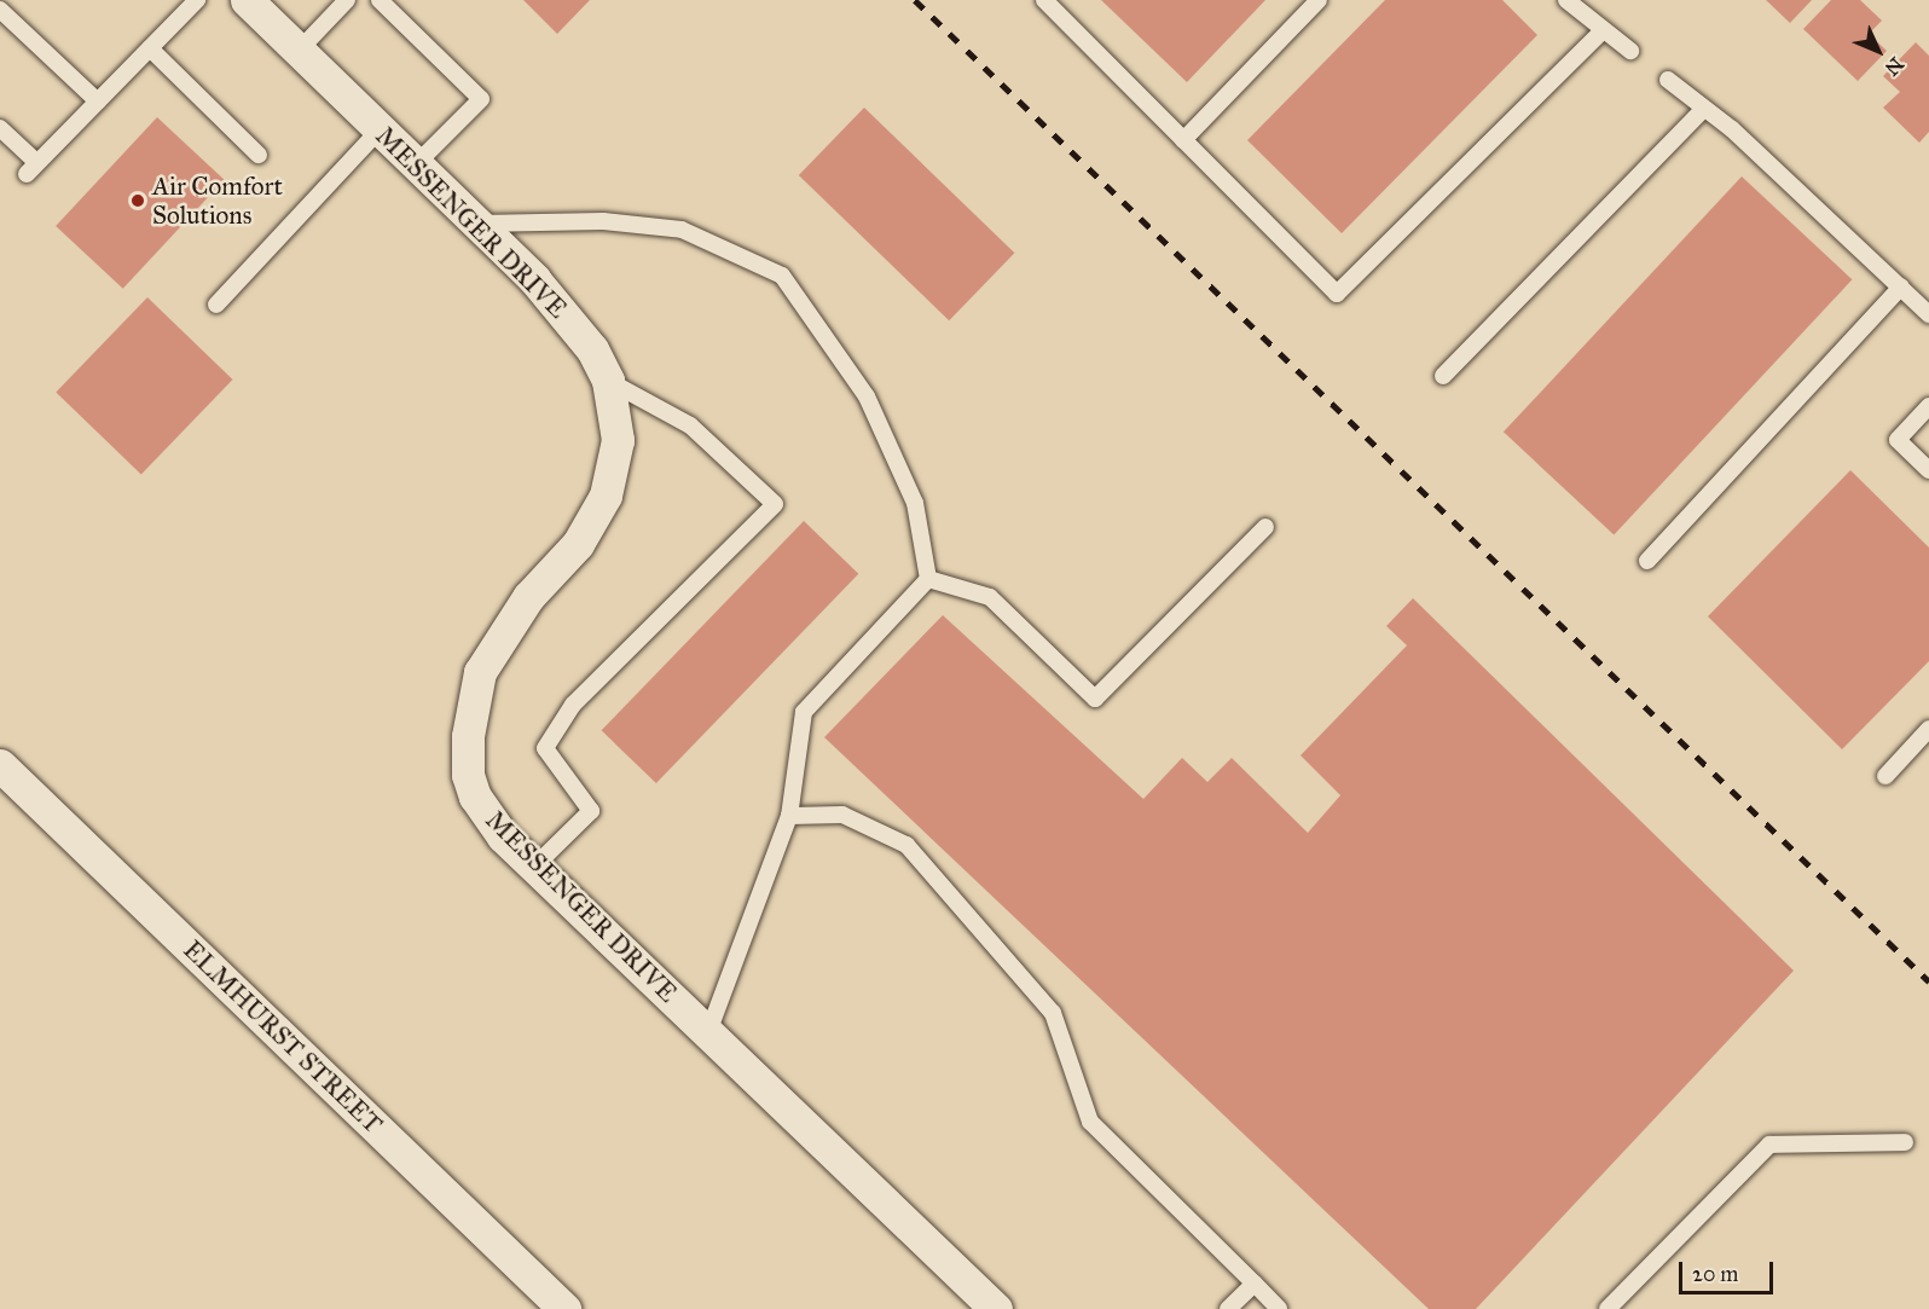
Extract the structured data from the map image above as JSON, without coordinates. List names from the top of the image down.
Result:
{
  "streets": {
    "street": ["MESSENGER DRIVE", "ELMHURST STREET"]
  },
  "places": ["Air Comfort Solutions"],
  "scale_bar": "20 m",
  "north": "bottom right"
}
